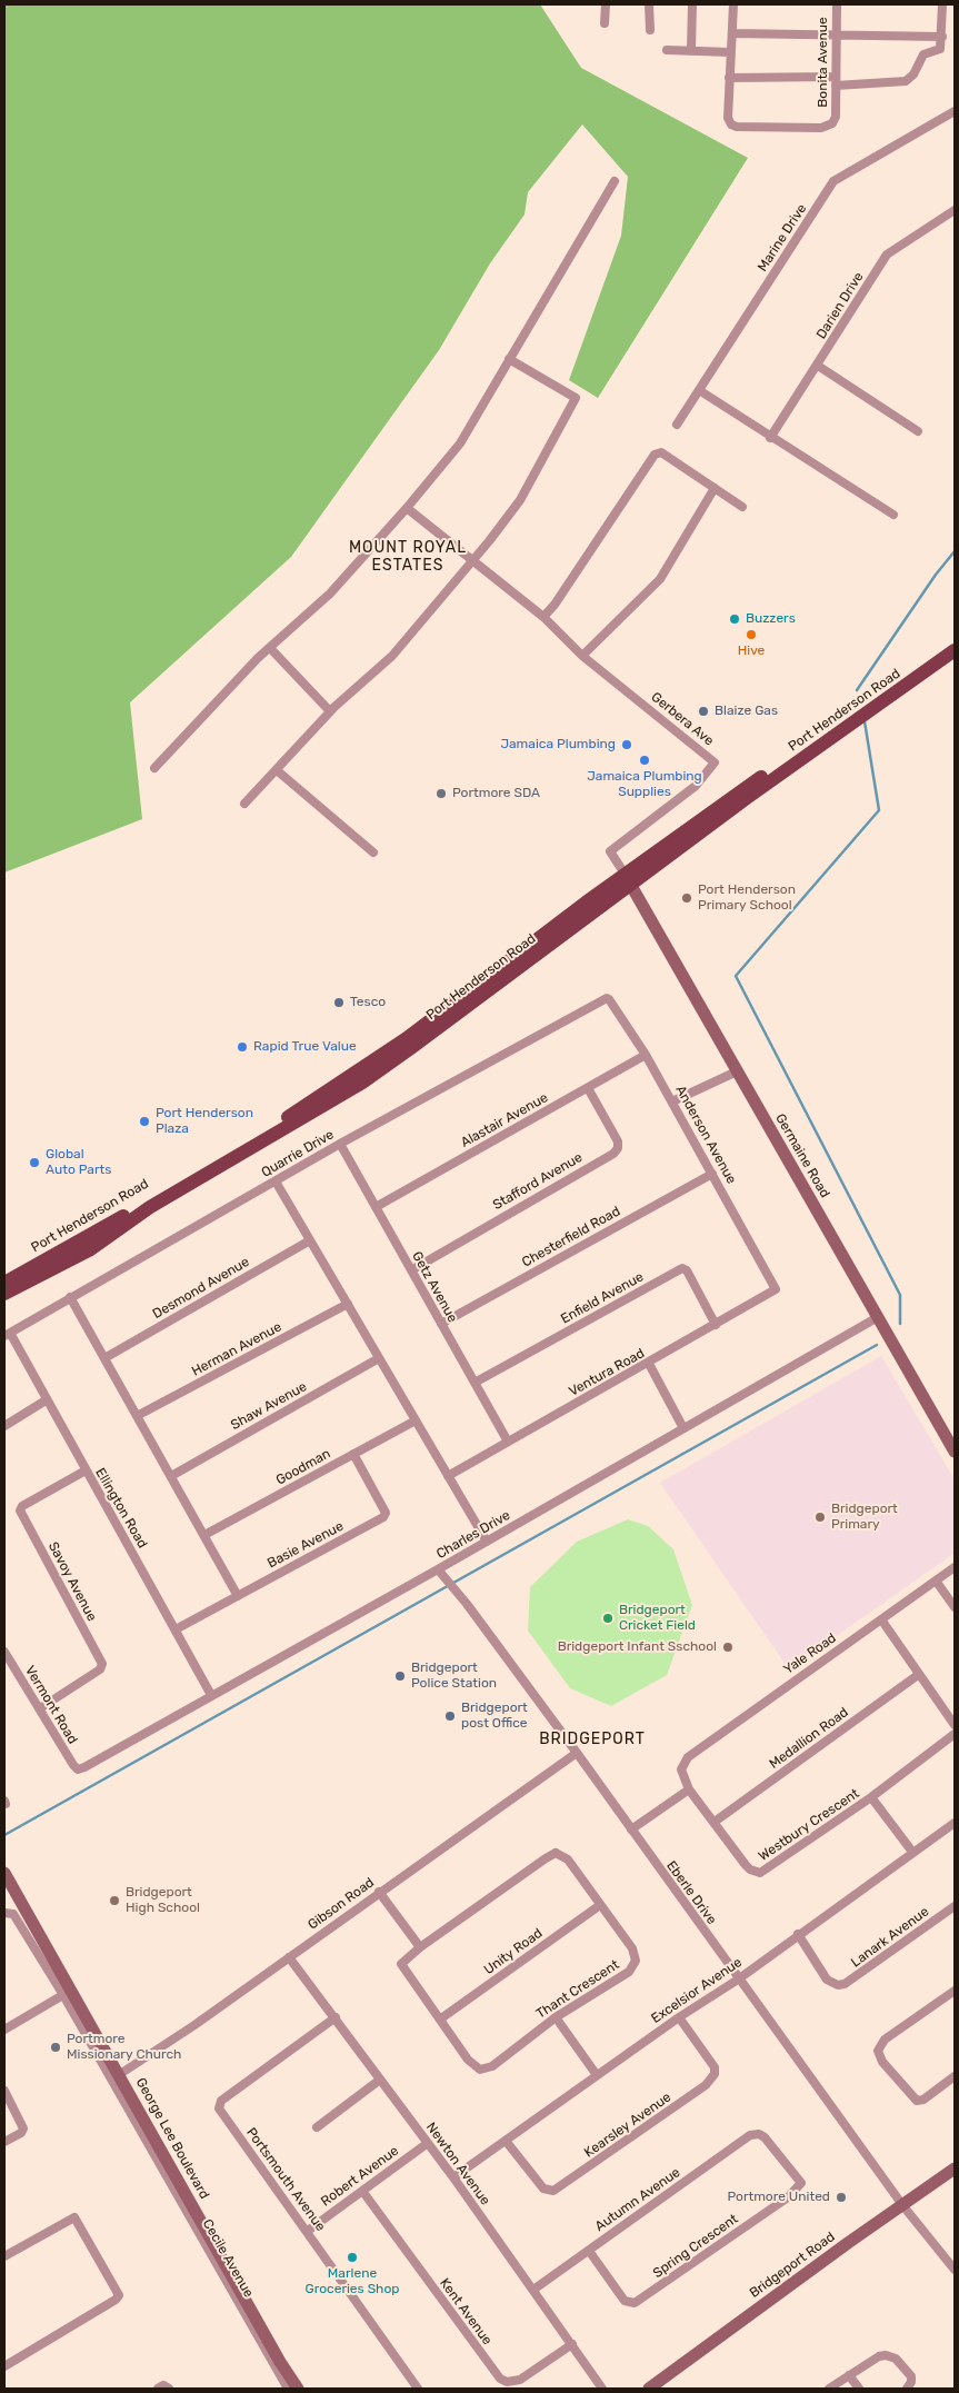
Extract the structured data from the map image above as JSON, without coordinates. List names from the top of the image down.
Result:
{
  "streets": {
    "main road": [
      "Port Henderson Road",
      "Germaine Road",
      "George Lee Boulevard",
      "Bridgeport Road"
    ],
    "street": [
      "Bonita Avenue",
      "Marine Drive",
      "Darien Drive",
      "Gerbera Ave",
      "Alastair Avenue",
      "Anderson Avenue",
      "Quarrie Drive",
      "Stafford Avenue",
      "Chesterfield Road",
      "Getz Avenue",
      "Desmond Avenue",
      "Enfield Avenue",
      "Herman Avenue",
      "Ventura Road",
      "Shaw Avenue",
      "Goodman",
      "Ellington Road",
      "Charles Drive",
      "Basie Avenue",
      "Savoy Avenue",
      "Yale Road",
      "Vermont Road",
      "Medallion Road",
      "Westbury Crescent",
      "Eberle Drive",
      "Gibson Road",
      "Lanark Avenue",
      "Unity Road",
      "Thant Crescent",
      "Excelsior Avenue",
      "Kearsley Avenue",
      "Newton Avenue",
      "Robert Avenue",
      "Portsmouth Avenue",
      "Autumn Avenue",
      "Spring Crescent",
      "Cecile Avenue",
      "Kent Avenue"
    ]
  },
  "crossings": [
    ["Port Henderson Road", "Gerbera Ave"],
    ["Port Henderson Road", "Germaine Road"],
    ["Gerbera Ave", "Germaine Road"],
    ["Alastair Avenue", "Anderson Avenue"],
    ["Alastair Avenue", "Stafford Avenue"],
    ["Alastair Avenue", "Getz Avenue"],
    ["Anderson Avenue", "Quarrie Drive"],
    ["Anderson Avenue", "Chesterfield Road"],
    ["Anderson Avenue", "Ventura Road"],
    ["Quarrie Drive", "Getz Avenue"],
    ["Quarrie Drive", "Ellington Road"],
    ["Germaine Road", "Charles Drive"],
    ["Stafford Avenue", "Getz Avenue"],
    ["Chesterfield Road", "Getz Avenue"],
    ["Getz Avenue", "Enfield Avenue"],
    ["Getz Avenue", "Ventura Road"],
    ["Enfield Avenue", "Ventura Road"],
    ["Goodman", "Basie Avenue"],
    ["Ellington Road", "Charles Drive"],
    ["Ellington Road", "Basie Avenue"],
    ["Ellington Road", "Savoy Avenue"],
    ["Charles Drive", "Vermont Road"],
    ["Charles Drive", "Eberle Drive"],
    ["Savoy Avenue", "Vermont Road"],
    ["Yale Road", "Westbury Crescent"],
    ["Medallion Road", "Westbury Crescent"],
    ["Eberle Drive", "Gibson Road"],
    ["Eberle Drive", "Excelsior Avenue"],
    ["Eberle Drive", "Bridgeport Road"],
    ["Gibson Road", "George Lee Boulevard"],
    ["Gibson Road", "Newton Avenue"],
    ["Lanark Avenue", "Excelsior Avenue"],
    ["Unity Road", "Thant Crescent"],
    ["Excelsior Avenue", "Kearsley Avenue"],
    ["Excelsior Avenue", "Newton Avenue"],
    ["George Lee Boulevard", "Cecile Avenue"],
    ["Newton Avenue", "Robert Avenue"],
    ["Newton Avenue", "Portsmouth Avenue"],
    ["Newton Avenue", "Autumn Avenue"],
    ["Newton Avenue", "Kent Avenue"],
    ["Robert Avenue", "Portsmouth Avenue"],
    ["Robert Avenue", "Kent Avenue"],
    ["Autumn Avenue", "Spring Crescent"]
  ],
  "districts": ["MOUNT ROYAL ESTATES", "BRIDGEPORT"],
  "places": [
    "Buzzers",
    "Hive",
    "Blaize Gas",
    "Jamaica Plumbing",
    "Jamaica Plumbing Supplies",
    "Portmore SDA",
    "Port Henderson Primary School",
    "Tesco",
    "Rapid True Value",
    "Port Henderson Plaza",
    "Global Auto Parts",
    "Bridgeport Primary",
    "Bridgeport Cricket Field",
    "Bridgeport Infant Sschool",
    "Bridgeport Police Station",
    "Bridgeport post Office",
    "Bridgeport High School",
    "Portmore Missionary Church",
    "Portmore United",
    "Marlene Groceries Shop"
  ]
}
